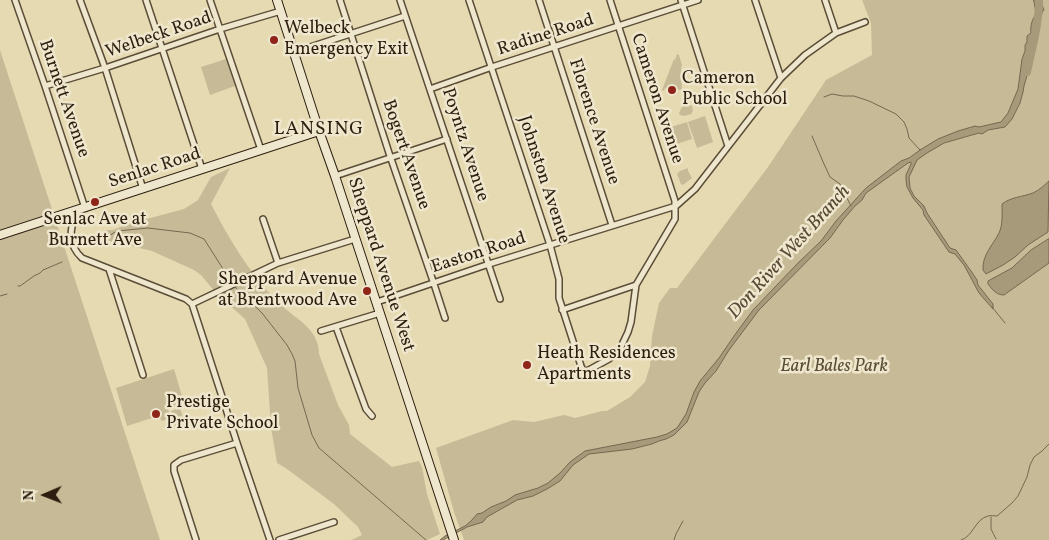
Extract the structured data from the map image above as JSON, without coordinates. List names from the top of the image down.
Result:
{
  "streets": {
    "main road": ["Senlac Road", "Sheppard Avenue West"],
    "street": [
      "Welbeck Road",
      "Radine Road",
      "Burnett Avenue",
      "Cameron Avenue",
      "Florence Avenue",
      "Poyntz Avenue",
      "Bogert Avenue",
      "Johnston Avenue",
      "Easton Road"
    ]
  },
  "crossings": [
    ["Welbeck Road", "Burnett Avenue"],
    ["Welbeck Road", "Sheppard Avenue West"],
    ["Radine Road", "Cameron Avenue"],
    ["Radine Road", "Florence Avenue"],
    ["Radine Road", "Poyntz Avenue"],
    ["Radine Road", "Johnston Avenue"],
    ["Burnett Avenue", "Senlac Road"],
    ["Cameron Avenue", "Easton Road"],
    ["Florence Avenue", "Easton Road"],
    ["Poyntz Avenue", "Easton Road"],
    ["Bogert Avenue", "Easton Road"],
    ["Senlac Road", "Sheppard Avenue West"],
    ["Johnston Avenue", "Easton Road"],
    ["Easton Road", "Sheppard Avenue West"]
  ],
  "districts": ["LANSING"],
  "water": ["Don River West Branch"],
  "parks": ["Earl Bales Park"],
  "places": [
    "Welbeck Emergency Exit",
    "Cameron Public School",
    "Senlac Ave at Burnett Ave",
    "Sheppard Avenue at Brentwood Ave",
    "Heath Residences Apartments",
    "Prestige Private School"
  ],
  "north": "left"
}
